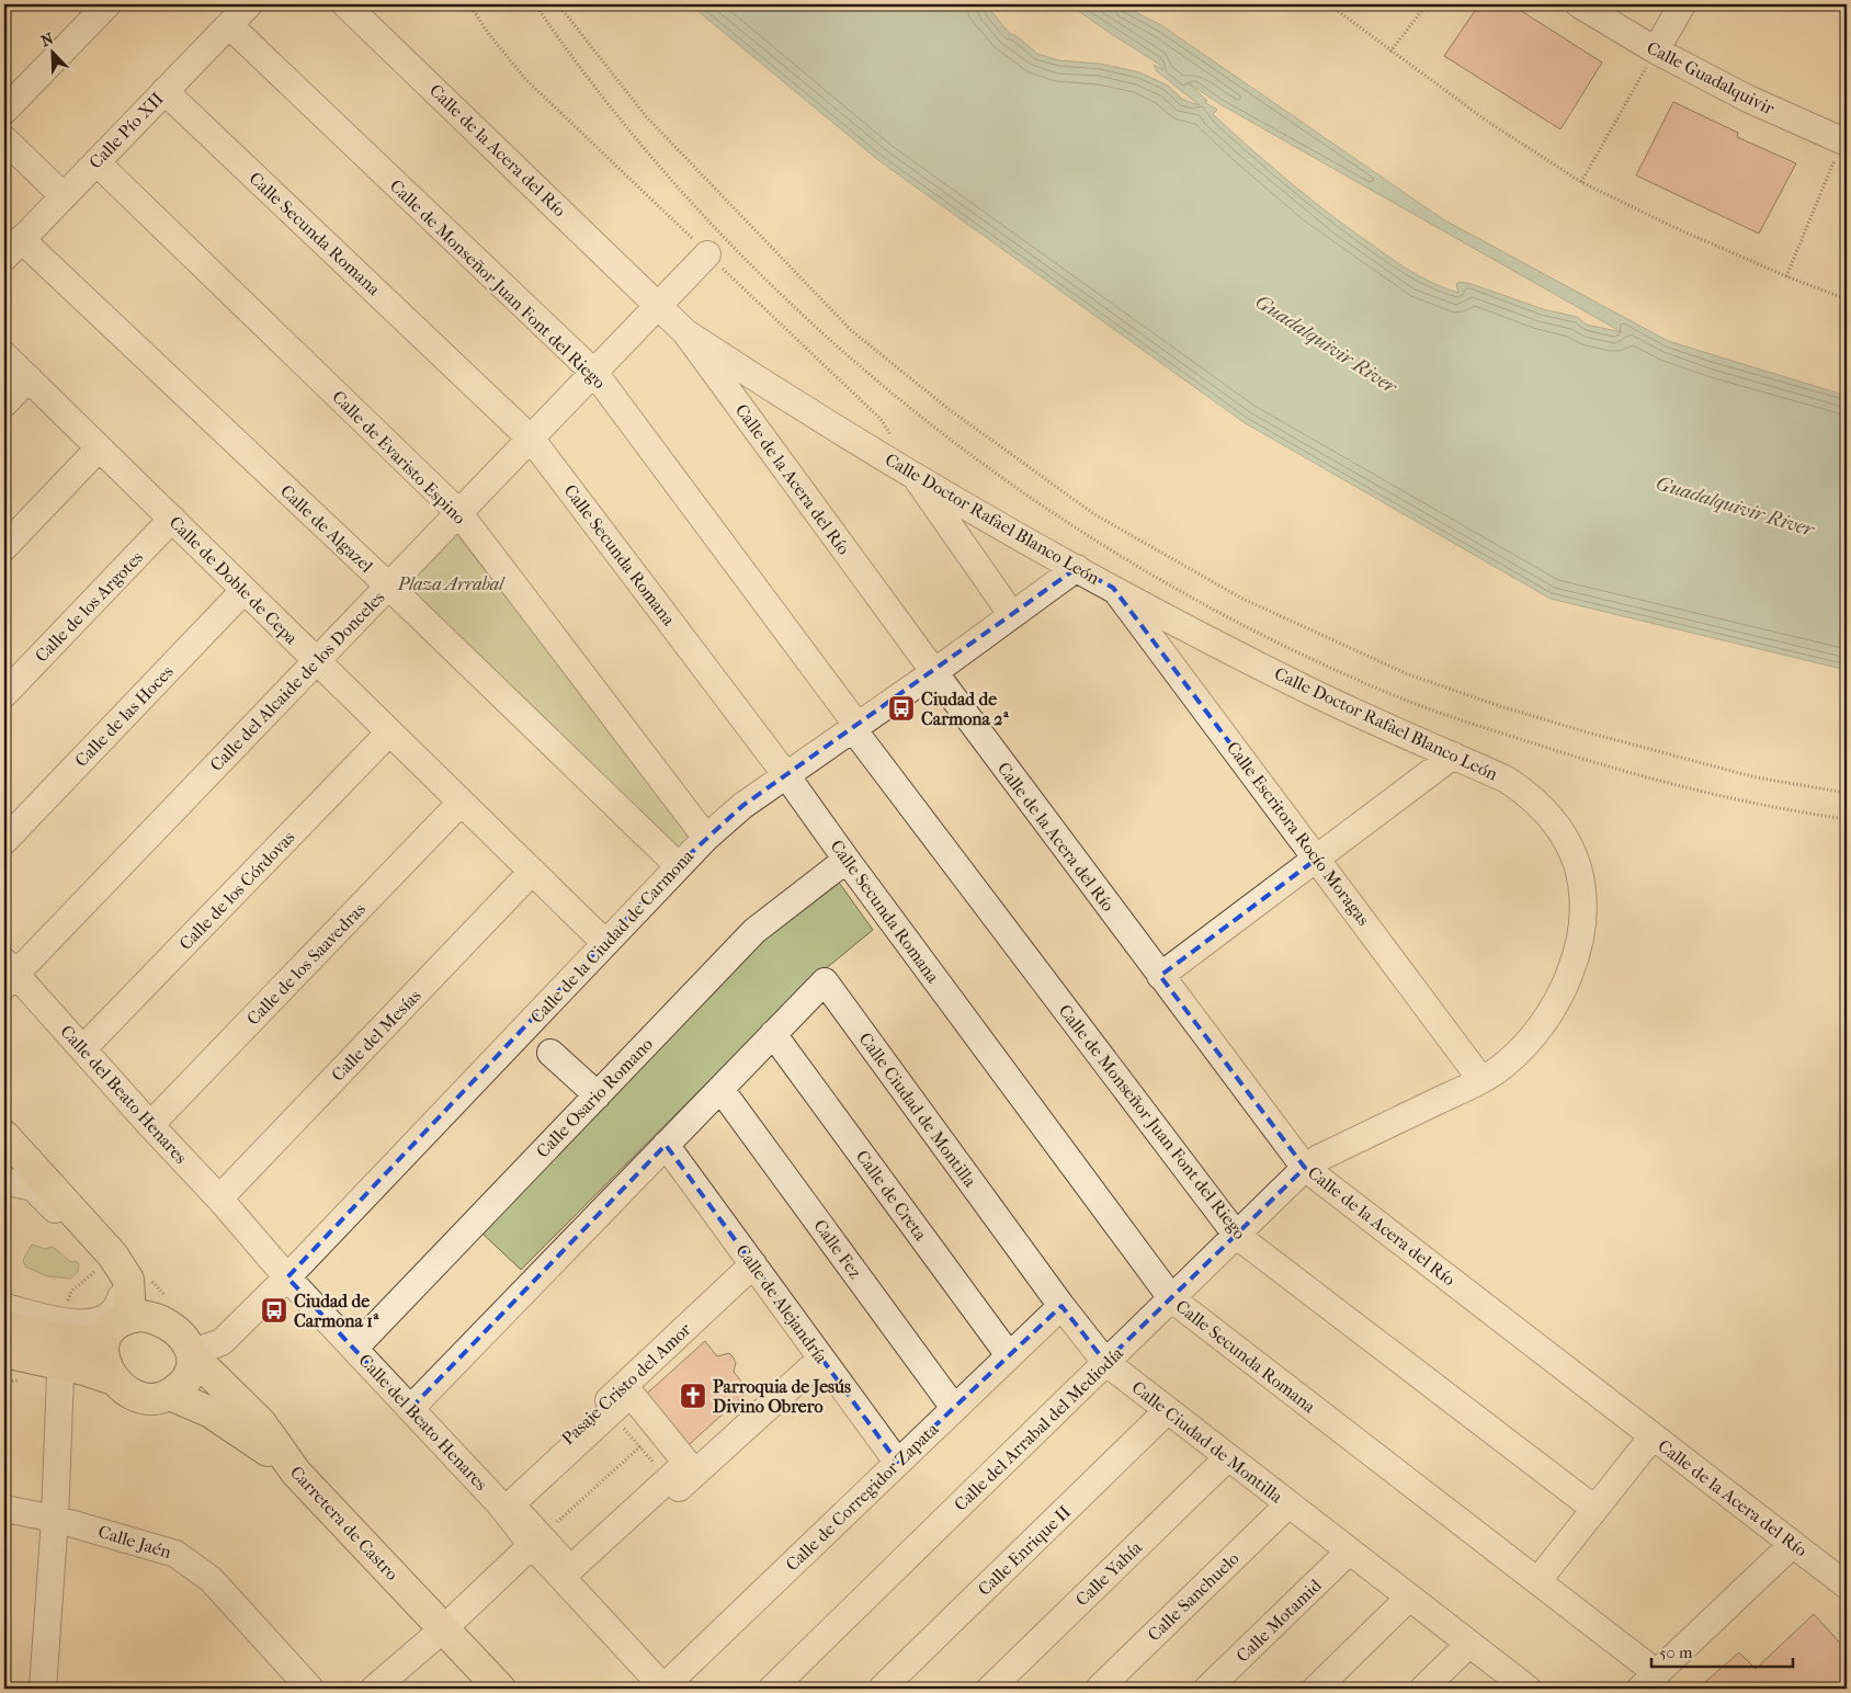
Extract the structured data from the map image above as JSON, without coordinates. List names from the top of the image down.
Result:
{
  "streets": {
    "main road": ["Carretera de Castro"],
    "street": [
      "Calle Guadalquivir",
      "Calle Pío XII",
      "Calle de la Acera del Río",
      "Calle Secunda Romana",
      "Calle de Monseñor Juan Font del Riego",
      "Calle de Evaristo Espino",
      "Calle Doctor Rafael Blanco León",
      "Calle de Algazel",
      "Calle de Doble de Cepa",
      "Calle de los Argotes",
      "Calle del Alcaide de los Donceles",
      "Calle de las Hoces",
      "Calle Escritora Rocío Moragas",
      "Calle de los Córdovas",
      "Calle de la Ciudad de Carmona",
      "Calle de los Saavedras",
      "Calle del Mesías",
      "Calle del Beato Henares",
      "Calle Osario Romano",
      "Calle Ciudad de Montilla",
      "Calle de Creta",
      "Calle Fez",
      "Calle de Alejandría",
      "Pasaje Cristo del Amor",
      "Calle del Arrabal del Mediodía",
      "Calle de Corregidor Zapata",
      "Calle Jaén",
      "Calle Enrique II",
      "Calle Yahía",
      "Calle Sanchuelo",
      "Calle Motamid"
    ]
  },
  "crossings": [
    ["Calle Pío XII", "Calle Secunda Romana"],
    ["Calle Pío XII", "Calle de Monseñor Juan Font del Riego"],
    ["Calle Pío XII", "Calle de Evaristo Espino"],
    ["Calle Pío XII", "Calle de Algazel"],
    ["Calle de la Acera del Río", "Calle Doctor Rafael Blanco León"],
    ["Calle de la Acera del Río", "Calle del Alcaide de los Donceles"],
    ["Calle de la Acera del Río", "Calle de la Ciudad de Carmona"],
    ["Calle de la Acera del Río", "Calle del Arrabal del Mediodía"],
    ["Calle Secunda Romana", "Calle del Alcaide de los Donceles"],
    ["Calle Secunda Romana", "Calle de la Ciudad de Carmona"],
    ["Calle Secunda Romana", "Calle Osario Romano"],
    ["Calle Secunda Romana", "Calle del Arrabal del Mediodía"],
    ["Calle de Monseñor Juan Font del Riego", "Calle del Alcaide de los Donceles"],
    ["Calle de Monseñor Juan Font del Riego", "Calle de la Ciudad de Carmona"],
    ["Calle de Monseñor Juan Font del Riego", "Calle del Arrabal del Mediodía"],
    ["Calle de Evaristo Espino", "Calle del Alcaide de los Donceles"],
    ["Calle de Evaristo Espino", "Calle de la Ciudad de Carmona"],
    ["Calle Doctor Rafael Blanco León", "Calle Escritora Rocío Moragas"],
    ["Calle Doctor Rafael Blanco León", "Calle de la Ciudad de Carmona"],
    ["Calle Doctor Rafael Blanco León", "Calle del Arrabal del Mediodía"],
    ["Calle de Algazel", "Calle del Alcaide de los Donceles"],
    ["Calle de Algazel", "Calle de la Ciudad de Carmona"],
    ["Calle de Doble de Cepa", "Calle de los Argotes"],
    ["Calle de Doble de Cepa", "Calle del Alcaide de los Donceles"],
    ["Calle de Doble de Cepa", "Calle de las Hoces"],
    ["Calle de Doble de Cepa", "Calle de los Córdovas"],
    ["Calle de Doble de Cepa", "Calle de la Ciudad de Carmona"],
    ["Calle de Doble de Cepa", "Calle de los Saavedras"],
    ["Calle de Doble de Cepa", "Calle del Mesías"],
    ["Calle del Alcaide de los Donceles", "Calle del Beato Henares"],
    ["Calle de los Córdovas", "Calle del Beato Henares"],
    ["Calle de la Ciudad de Carmona", "Calle del Beato Henares"],
    ["Calle de la Ciudad de Carmona", "Carretera de Castro"],
    ["Calle de los Saavedras", "Calle del Beato Henares"],
    ["Calle del Mesías", "Calle del Beato Henares"],
    ["Calle del Beato Henares", "Calle Osario Romano"],
    ["Calle del Beato Henares", "Pasaje Cristo del Amor"],
    ["Calle del Beato Henares", "Calle de Corregidor Zapata"],
    ["Calle Ciudad de Montilla", "Calle de Creta"],
    ["Calle Ciudad de Montilla", "Calle del Arrabal del Mediodía"],
    ["Calle Ciudad de Montilla", "Calle de Corregidor Zapata"],
    ["Calle Ciudad de Montilla", "Calle Enrique II"],
    ["Calle Ciudad de Montilla", "Calle Yahía"],
    ["Calle Ciudad de Montilla", "Calle Sanchuelo"],
    ["Calle Ciudad de Montilla", "Calle Motamid"],
    ["Calle de Creta", "Calle de Corregidor Zapata"],
    ["Calle Fez", "Calle de Corregidor Zapata"],
    ["Calle de Alejandría", "Pasaje Cristo del Amor"],
    ["Calle de Alejandría", "Calle de Corregidor Zapata"]
  ],
  "water": ["Guadalquivir River"],
  "parks": ["Plaza Arrabal"],
  "places": {
    "bus stop": ["Ciudad de Carmona 2ª", "Ciudad de Carmona 1ª"],
    "church": ["Parroquia de Jesús Divino Obrero"]
  },
  "scale_bar": "50 m",
  "north": "top left"
}
